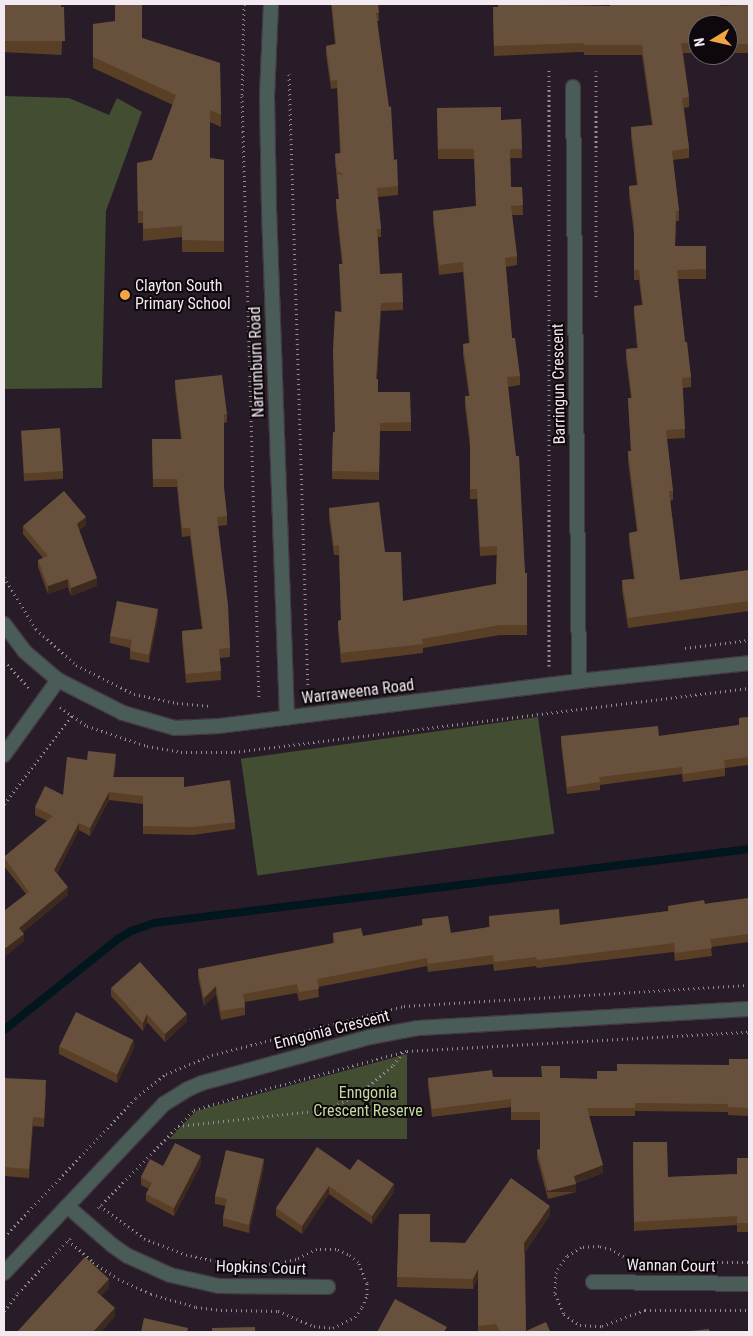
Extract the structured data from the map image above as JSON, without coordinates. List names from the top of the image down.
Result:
{
  "streets": {
    "street": [
      "Narrumburn Road",
      "Barringun Crescent",
      "Warraweena Road",
      "Enngonia Crescent",
      "Wannan Court",
      "Hopkins Court"
    ]
  },
  "crossings": [
    ["Narrumburn Road", "Warraweena Road"],
    ["Barringun Crescent", "Warraweena Road"],
    ["Enngonia Crescent", "Hopkins Court"]
  ],
  "parks": ["Enngonia Crescent Reserve"],
  "places": ["Clayton South Primary School"],
  "north": "left"
}
